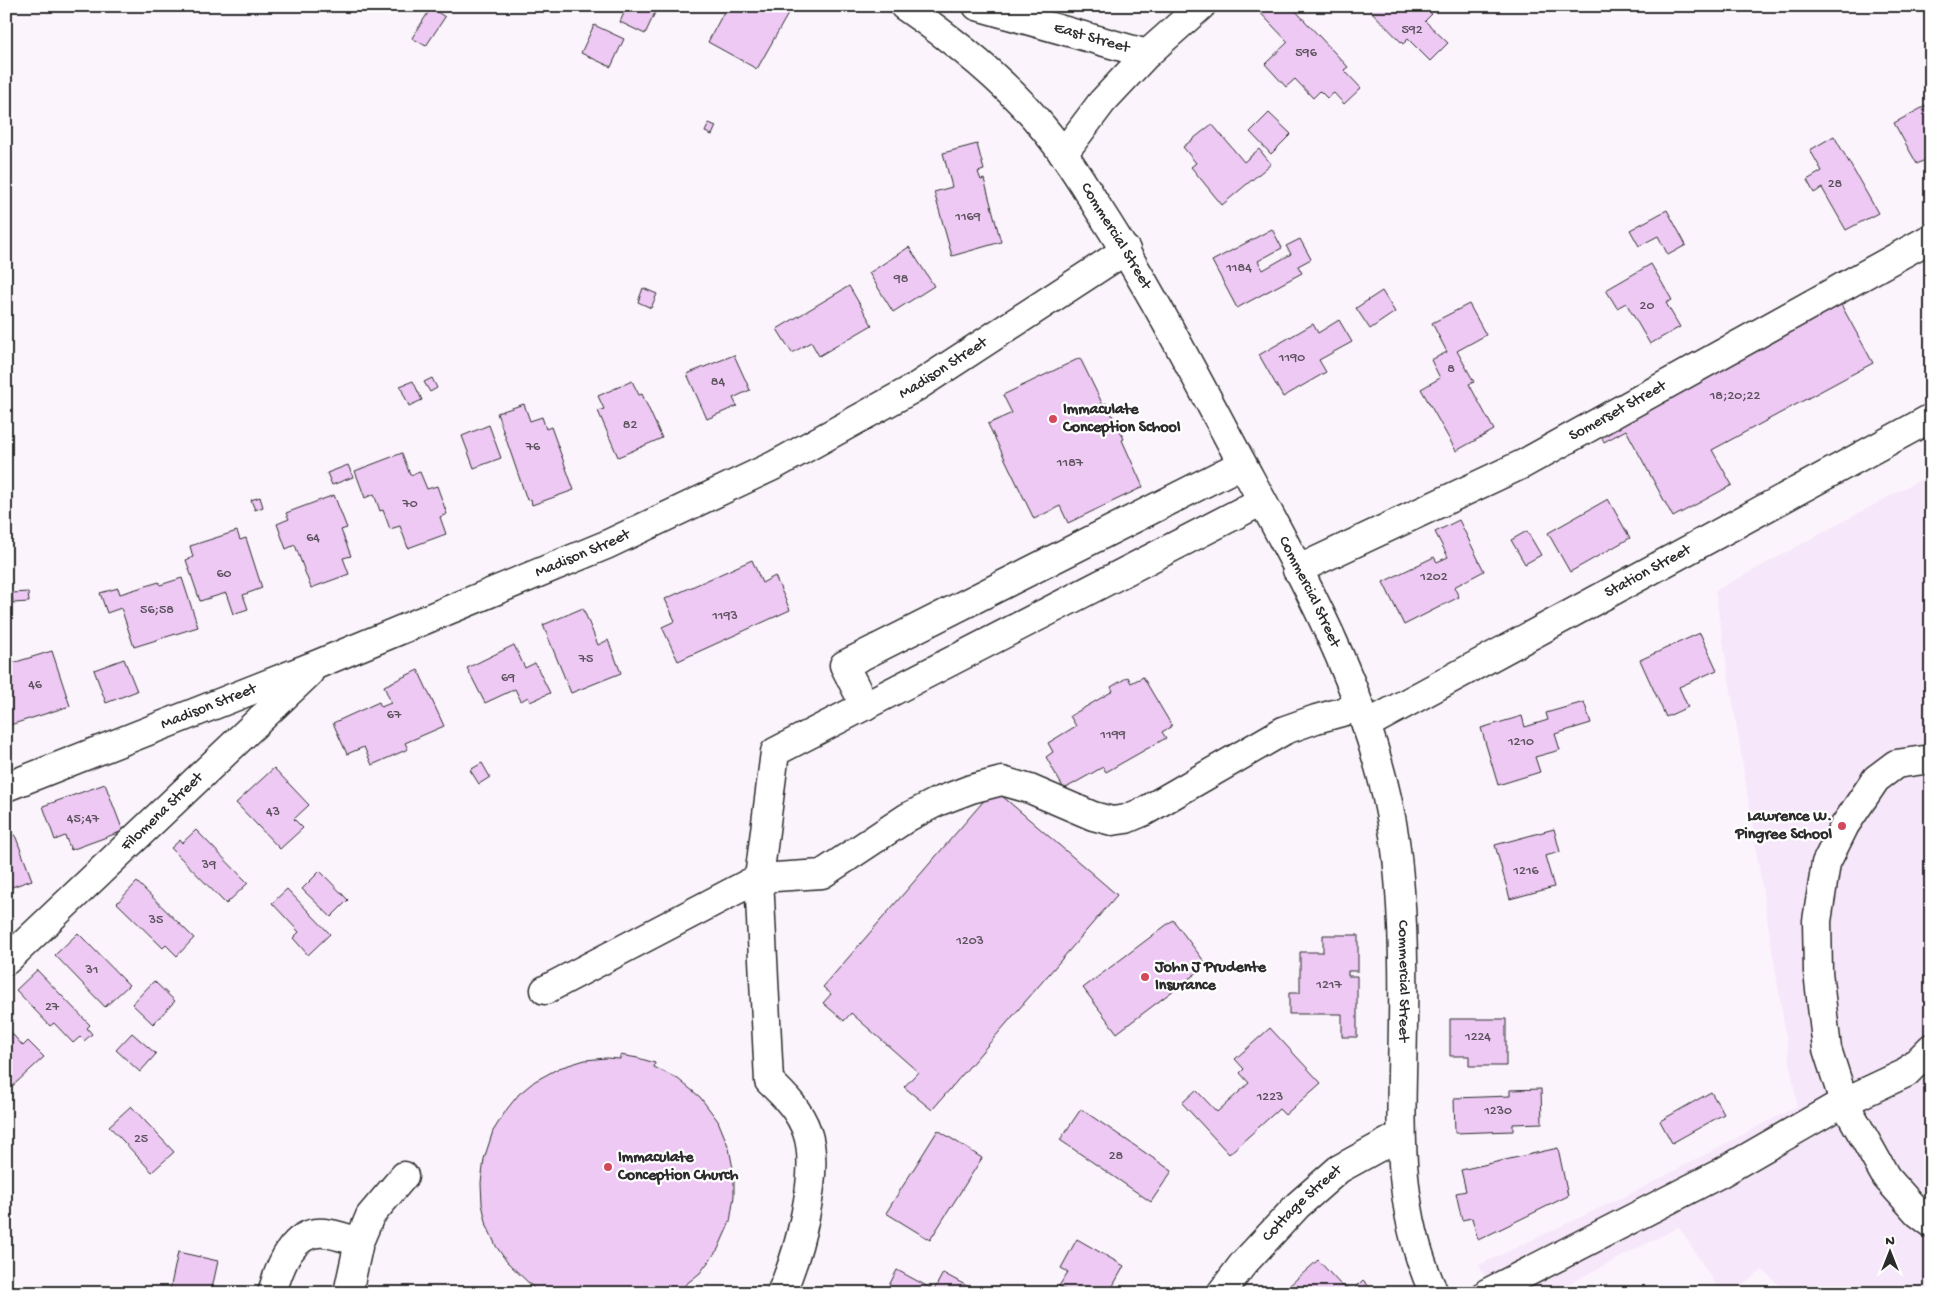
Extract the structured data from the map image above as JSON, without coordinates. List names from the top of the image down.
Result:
{
  "streets": {
    "street": [
      "East Street",
      "Commercial Street",
      "Madison Street",
      "Somerset Street",
      "Station Street",
      "Filomena Street",
      "Cottage Street"
    ]
  },
  "crossings": [
    ["East Street", "Commercial Street"],
    ["Commercial Street", "Madison Street"],
    ["Commercial Street", "Somerset Street"],
    ["Commercial Street", "Station Street"],
    ["Commercial Street", "Cottage Street"],
    ["Madison Street", "Filomena Street"]
  ],
  "places": [
    "Immaculate Conception School",
    "Lawrence W. Pingree School",
    "John J Prudente Insurance",
    "Immaculate Conception Church"
  ],
  "house_numbers": [
    "592",
    "596",
    "28",
    "1169",
    "1184",
    "98",
    "20",
    "1190",
    "8",
    "84",
    "18;20;22",
    "82",
    "76",
    "1187",
    "70",
    "64",
    "60",
    "1202",
    "56;58",
    "1193",
    "75",
    "69",
    "46",
    "67",
    "1199",
    "1210",
    "43",
    "45;47",
    "39",
    "1216",
    "35",
    "1203",
    "31",
    "1217",
    "27",
    "1224",
    "1223",
    "1230",
    "25",
    "28"
  ],
  "north": "top"
}
